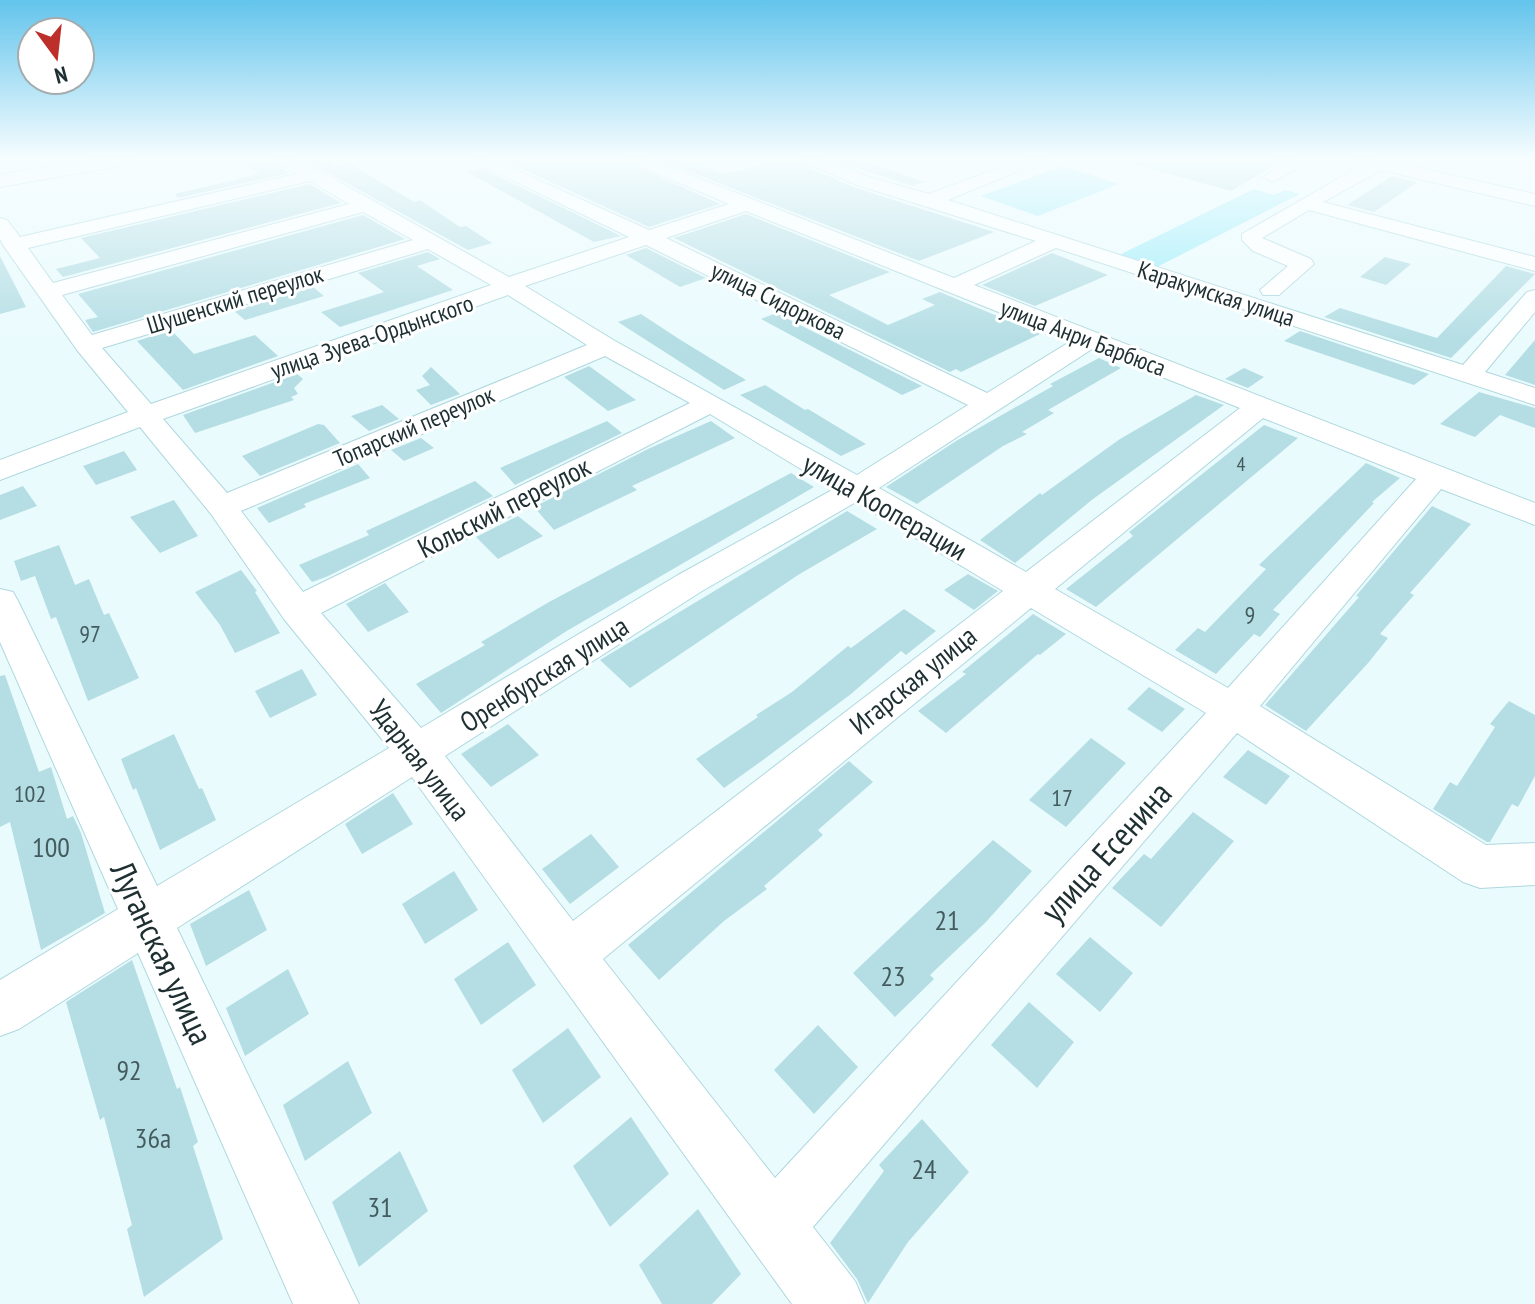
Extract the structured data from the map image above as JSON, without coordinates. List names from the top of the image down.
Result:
{
  "streets": {
    "street": [
      "Каракумская улица",
      "Шушенский переулок",
      "улица Сидоркова",
      "улица Зуева-Ордынского",
      "улица Анри Барбюса",
      "Топарский переулок",
      "Кольский переулок",
      "улица Кооперации",
      "Оренбурская улица",
      "Игарская улица",
      "Ударная улица",
      "улица Есенина",
      "Луганская улица"
    ]
  },
  "crossings": [
    ["Шушенский переулок", "улица Кооперации"],
    ["Шушенский переулок", "Ударная улица"],
    ["улица Сидоркова", "улица Зуева-Ордынского"],
    ["улица Сидоркова", "Оренбурская улица"],
    ["улица Зуева-Ордынского", "улица Кооперации"],
    ["улица Зуева-Ордынского", "Ударная улица"],
    ["улица Анри Барбюса", "Оренбурская улица"],
    ["улица Анри Барбюса", "Игарская улица"],
    ["улица Анри Барбюса", "улица Есенина"],
    ["Топарский переулок", "улица Кооперации"],
    ["Топарский переулок", "Ударная улица"],
    ["Кольский переулок", "улица Кооперации"],
    ["Кольский переулок", "Ударная улица"],
    ["улица Кооперации", "Оренбурская улица"],
    ["улица Кооперации", "Игарская улица"],
    ["улица Кооперации", "улица Есенина"],
    ["Оренбурская улица", "Ударная улица"],
    ["Оренбурская улица", "Луганская улица"],
    ["Игарская улица", "Ударная улица"],
    ["Ударная улица", "улица Есенина"]
  ],
  "house_numbers": [
    "4",
    "9",
    "97",
    "102",
    "17",
    "100",
    "21",
    "23",
    "92",
    "36а",
    "24",
    "31"
  ],
  "north": "bottom"
}
